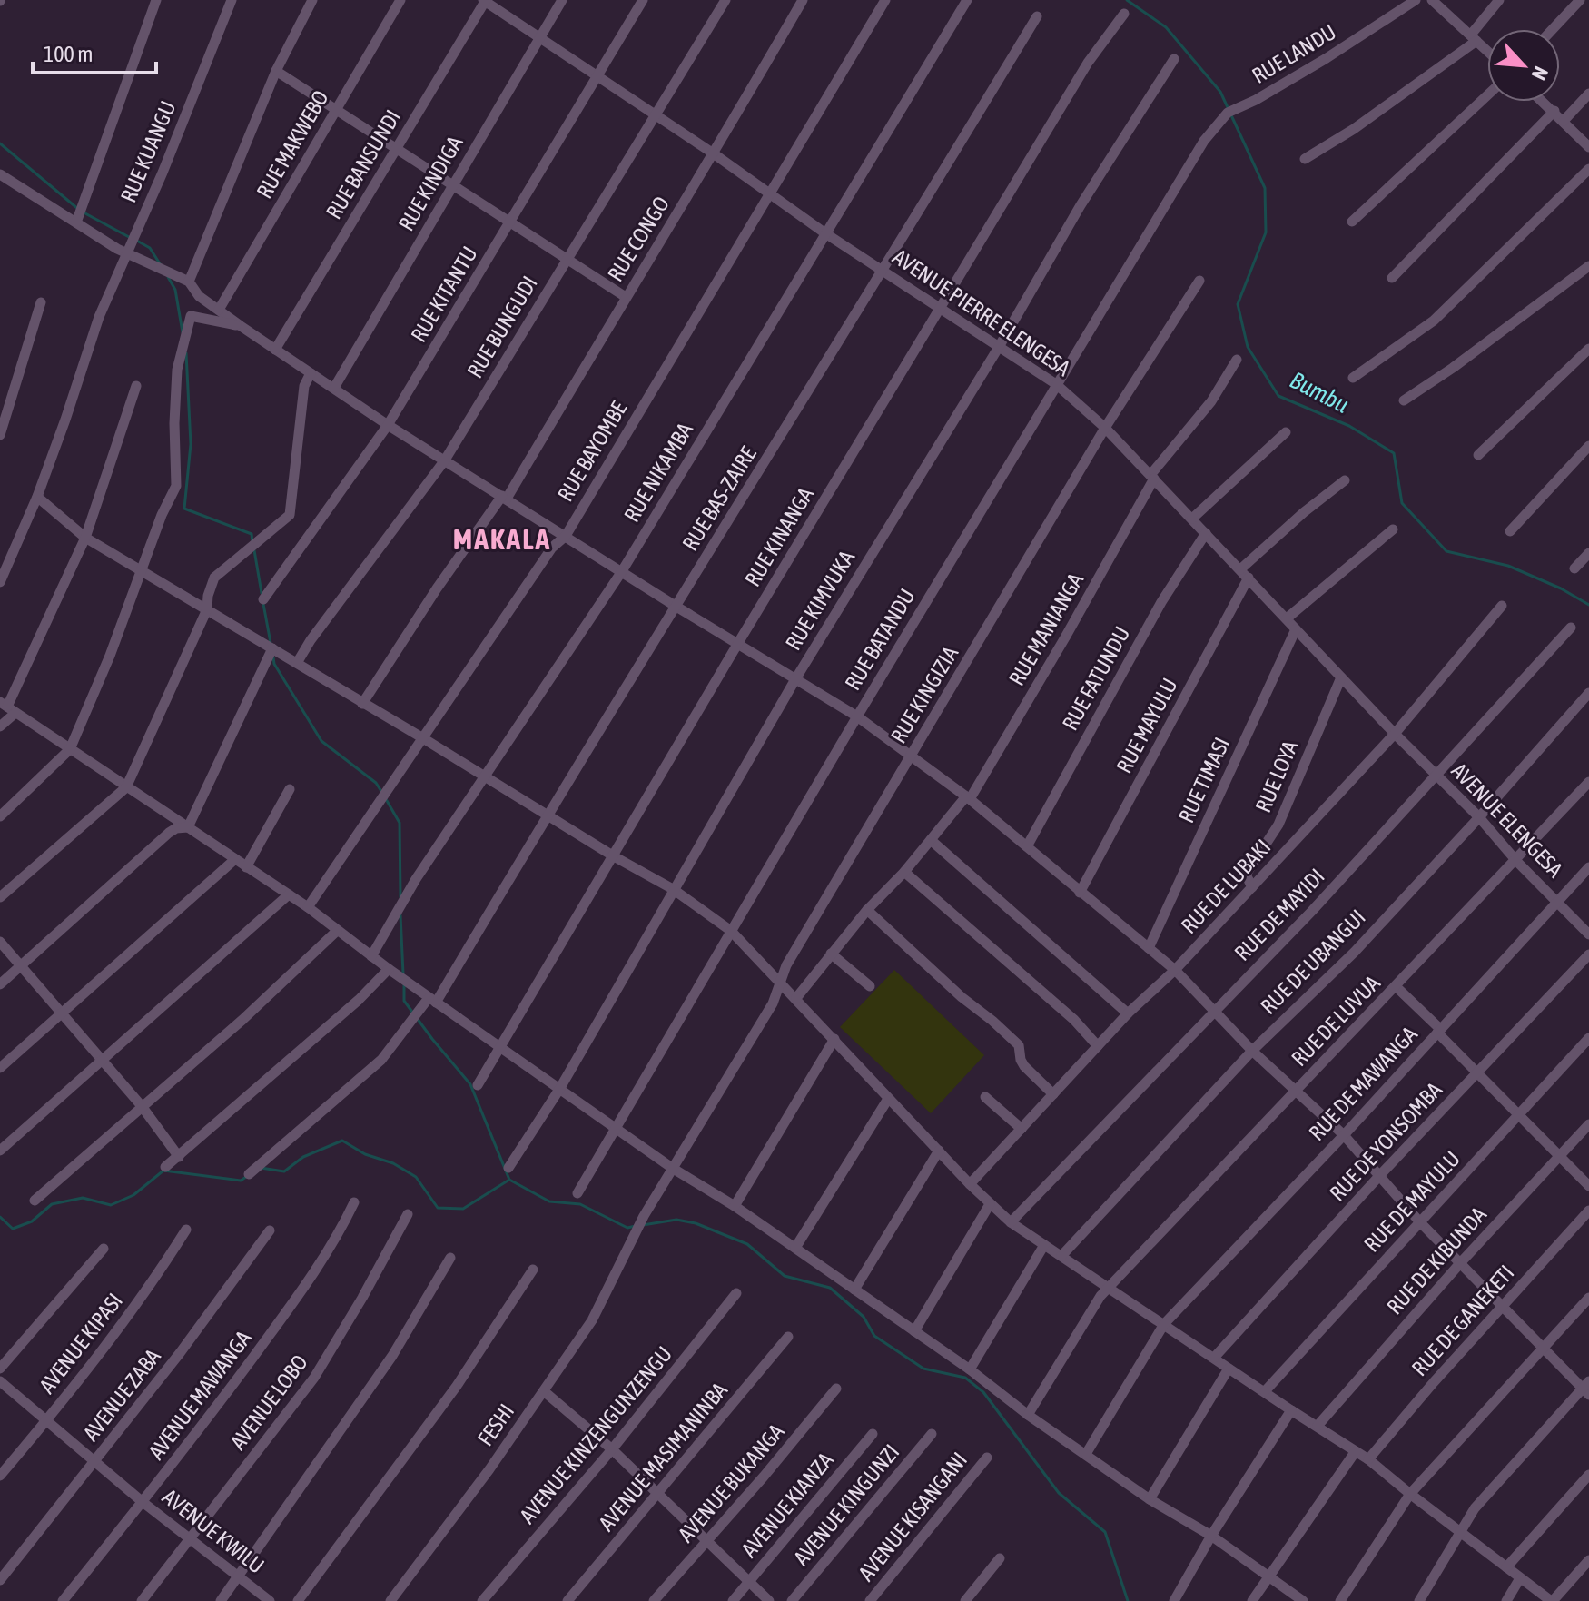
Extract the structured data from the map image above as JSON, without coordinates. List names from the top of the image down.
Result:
{
  "streets": {
    "street": [
      "RUE LANDU",
      "RUE MAKWEBO",
      "RUE KUANGU",
      "RUE BANSUNDI",
      "RUE KINDIGA",
      "RUE CONGO",
      "RUE KITANTU",
      "AVENUE PIERRE ELENGESA",
      "RUE BUNGUDI",
      "RUE BAYOMBE",
      "RUE NIKAMBA",
      "RUE BAS-ZAIRE",
      "RUE KINANGA",
      "RUE KIMVUKA",
      "RUE MANIANGA",
      "RUE BATANDU",
      "RUE FATUNDU",
      "RUE KINGIZIA",
      "RUE MAYULU",
      "RUE LOYA",
      "RUE TIMASI",
      "AVENUE ELENGESA",
      "RUE DE LUBAKI",
      "RUE DE MAYIDI",
      "RUE DE UBANGUI",
      "RUE DE LUVUA",
      "RUE DE MAWANGA",
      "RUE DE YONSOMBA",
      "RUE DE MAYULU",
      "RUE DE KIBUNDA",
      "RUE DE GANEKETI",
      "AVENUE KIPASI",
      "AVENUE ZABA",
      "AVENUE MAWANGA",
      "AVENUE LOBO",
      "FESHI",
      "AVENUE KINZENGUNZENGU",
      "AVENUE MASIMANINBA",
      "AVENUE BUKANGA",
      "AVENUE KIANZA",
      "AVENUE KINGUNZI",
      "AVENUE KISANGANI",
      "AVENUE KWILU"
    ]
  },
  "crossings": [
    ["RUE LANDU", "RUE BATANDU"],
    ["RUE BANSUNDI", "AVENUE PIERRE ELENGESA"],
    ["RUE KINDIGA", "AVENUE PIERRE ELENGESA"],
    ["RUE CONGO", "AVENUE PIERRE ELENGESA"],
    ["RUE KITANTU", "AVENUE PIERRE ELENGESA"],
    ["AVENUE PIERRE ELENGESA", "RUE BUNGUDI"],
    ["AVENUE PIERRE ELENGESA", "RUE BAYOMBE"],
    ["AVENUE PIERRE ELENGESA", "RUE NIKAMBA"],
    ["AVENUE PIERRE ELENGESA", "RUE BAS-ZAIRE"],
    ["AVENUE PIERRE ELENGESA", "RUE KINANGA"],
    ["AVENUE PIERRE ELENGESA", "RUE KIMVUKA"],
    ["AVENUE PIERRE ELENGESA", "RUE MANIANGA"],
    ["AVENUE PIERRE ELENGESA", "RUE BATANDU"],
    ["AVENUE PIERRE ELENGESA", "RUE FATUNDU"],
    ["AVENUE PIERRE ELENGESA", "RUE KINGIZIA"],
    ["AVENUE PIERRE ELENGESA", "RUE MAYULU"],
    ["AVENUE PIERRE ELENGESA", "RUE LOYA"],
    ["AVENUE PIERRE ELENGESA", "RUE TIMASI"],
    ["AVENUE PIERRE ELENGESA", "AVENUE ELENGESA"],
    ["AVENUE PIERRE ELENGESA", "RUE DE LUBAKI"],
    ["RUE KINGIZIA", "FESHI"],
    ["RUE LOYA", "RUE DE LUBAKI"],
    ["AVENUE ELENGESA", "RUE DE LUBAKI"],
    ["AVENUE ELENGESA", "RUE DE MAYIDI"],
    ["AVENUE ELENGESA", "RUE DE UBANGUI"],
    ["AVENUE ELENGESA", "RUE DE LUVUA"],
    ["AVENUE ELENGESA", "RUE DE MAWANGA"],
    ["AVENUE KIPASI", "AVENUE KWILU"],
    ["AVENUE ZABA", "AVENUE KWILU"],
    ["AVENUE MAWANGA", "AVENUE KWILU"],
    ["AVENUE LOBO", "AVENUE KWILU"]
  ],
  "districts": ["MAKALA"],
  "water": ["Bumbu"],
  "scale_bar": "100 m",
  "north": "bottom right"
}
